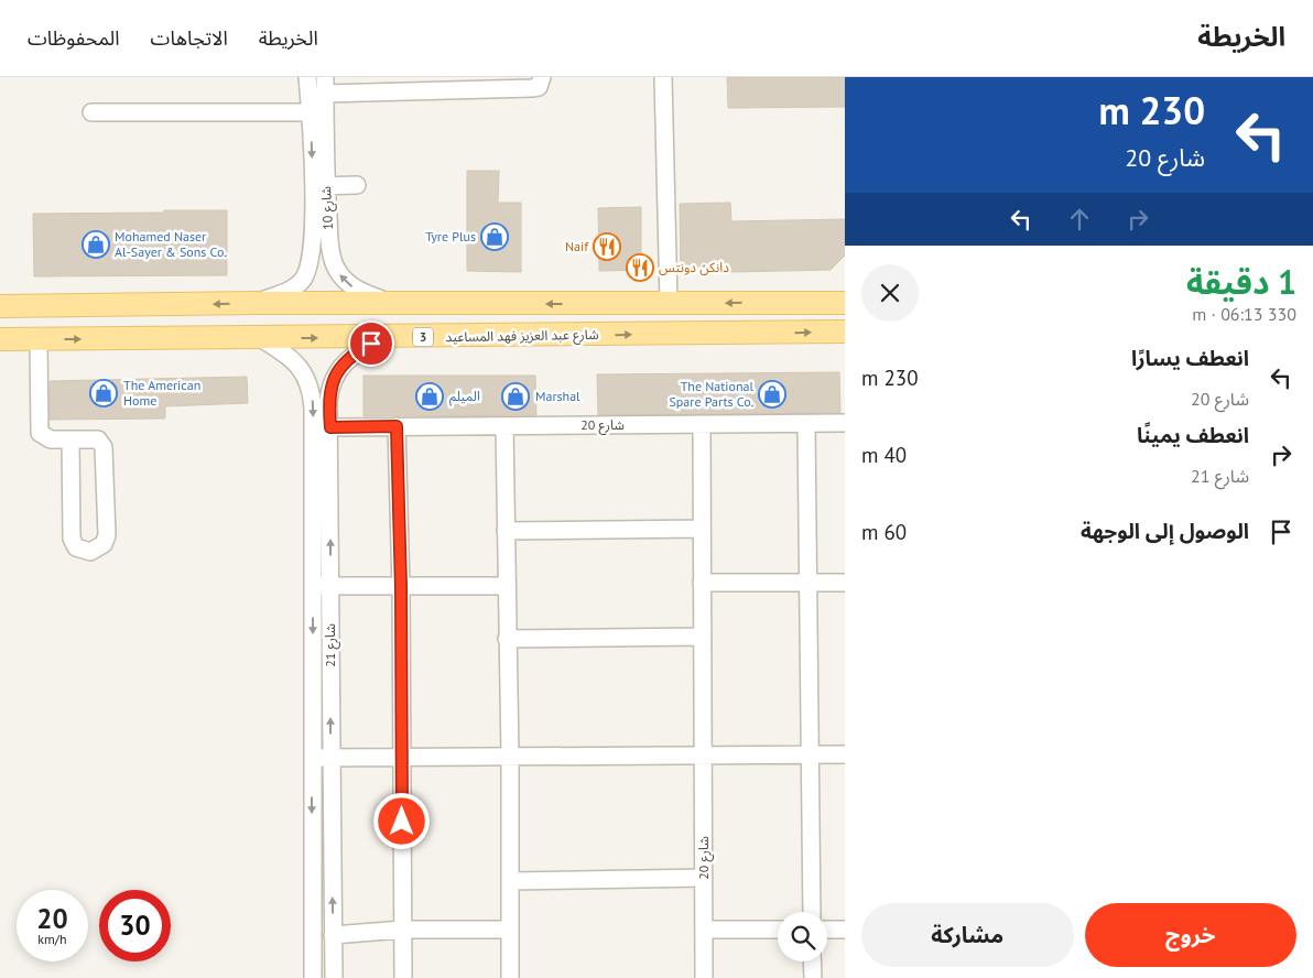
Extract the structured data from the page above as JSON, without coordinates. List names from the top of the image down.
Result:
{
  "streets": {
    "main road": ["شارع عبد العزيز فهد المساعيد", "3"],
    "street": ["شارع 10", "شارع 20", "شارع 21"]
  },
  "crossings": [
    ["شارع عبد العزيز فهد المساعيد", "شارع 21"],
    ["شارع 20", "شارع 21"]
  ],
  "places": {
    "shop": [
      "Tyre Plus",
      "Mohamed Naser Al-Sayer & Sons Co.",
      "The American Home",
      "The National Spare Parts Co.",
      "الميلم",
      "Marshal"
    ],
    "restaurant": ["Naif", "دانكن دونتس"]
  },
  "page": {
    "header": "الخريطة",
    "nav": ["الخريطة", "الاتجاهات", "المحفوظات"],
    "turn": ["230 m", "شارع 20"],
    "heading": ["1 دقيقة", "330 m · 06:13"],
    "list": [
      {
        "name": "انعطف يسارًا",
        "note": "شارع 20",
        "value": "230 m"
      },
      {
        "name": "انعطف يمينًا",
        "note": "شارع 21",
        "value": "40 m"
      },
      {
        "name": "الوصول إلى الوجهة",
        "value": "60 m"
      }
    ],
    "speed": "20 km/h",
    "limit": "30",
    "buttons": ["خروج", "مشاركة"]
  }
}
